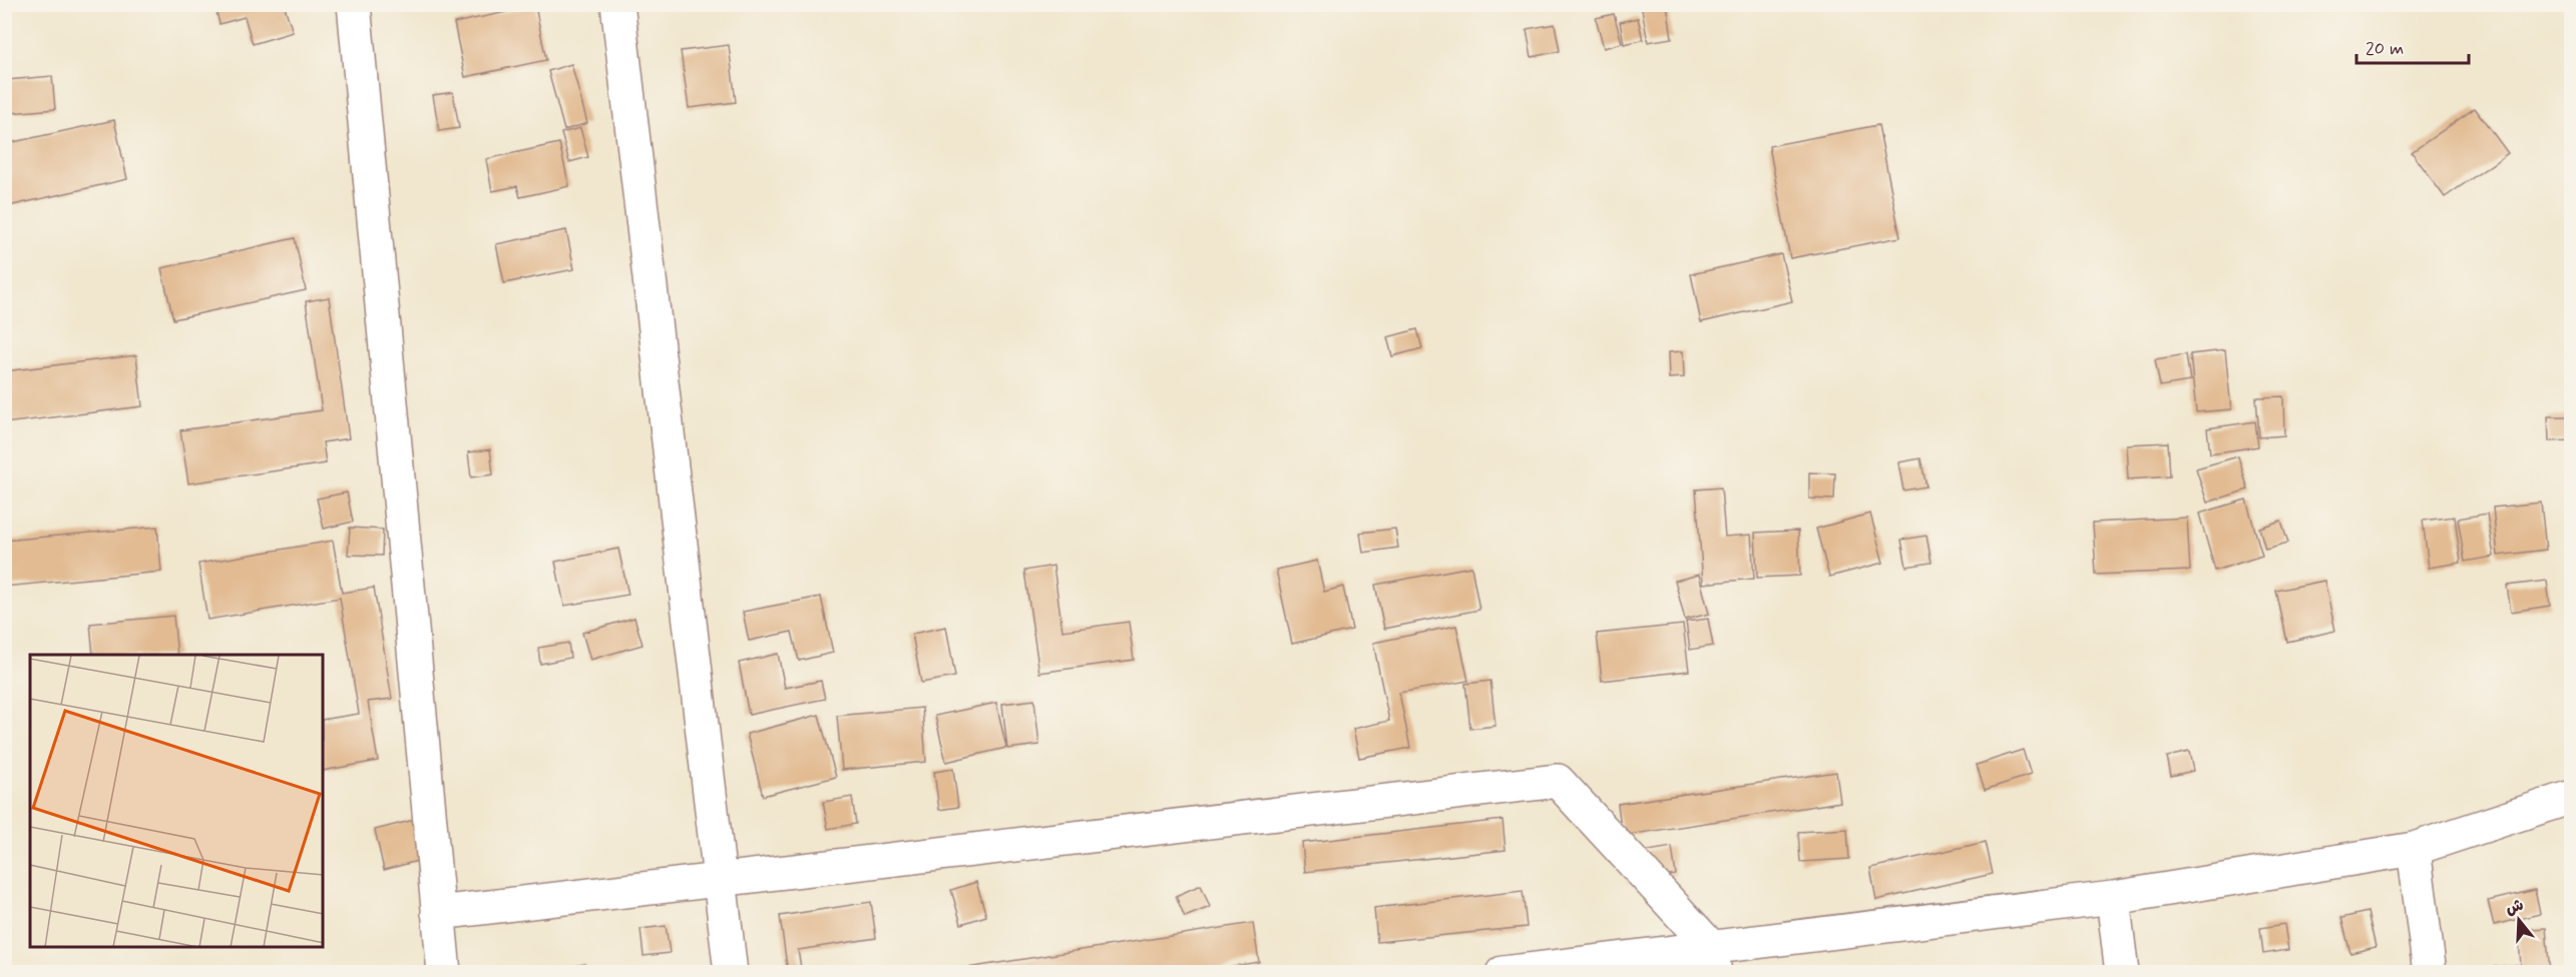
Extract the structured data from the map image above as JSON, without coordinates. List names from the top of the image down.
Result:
{
  "scale_bar": "20 m",
  "north": "top"
}
